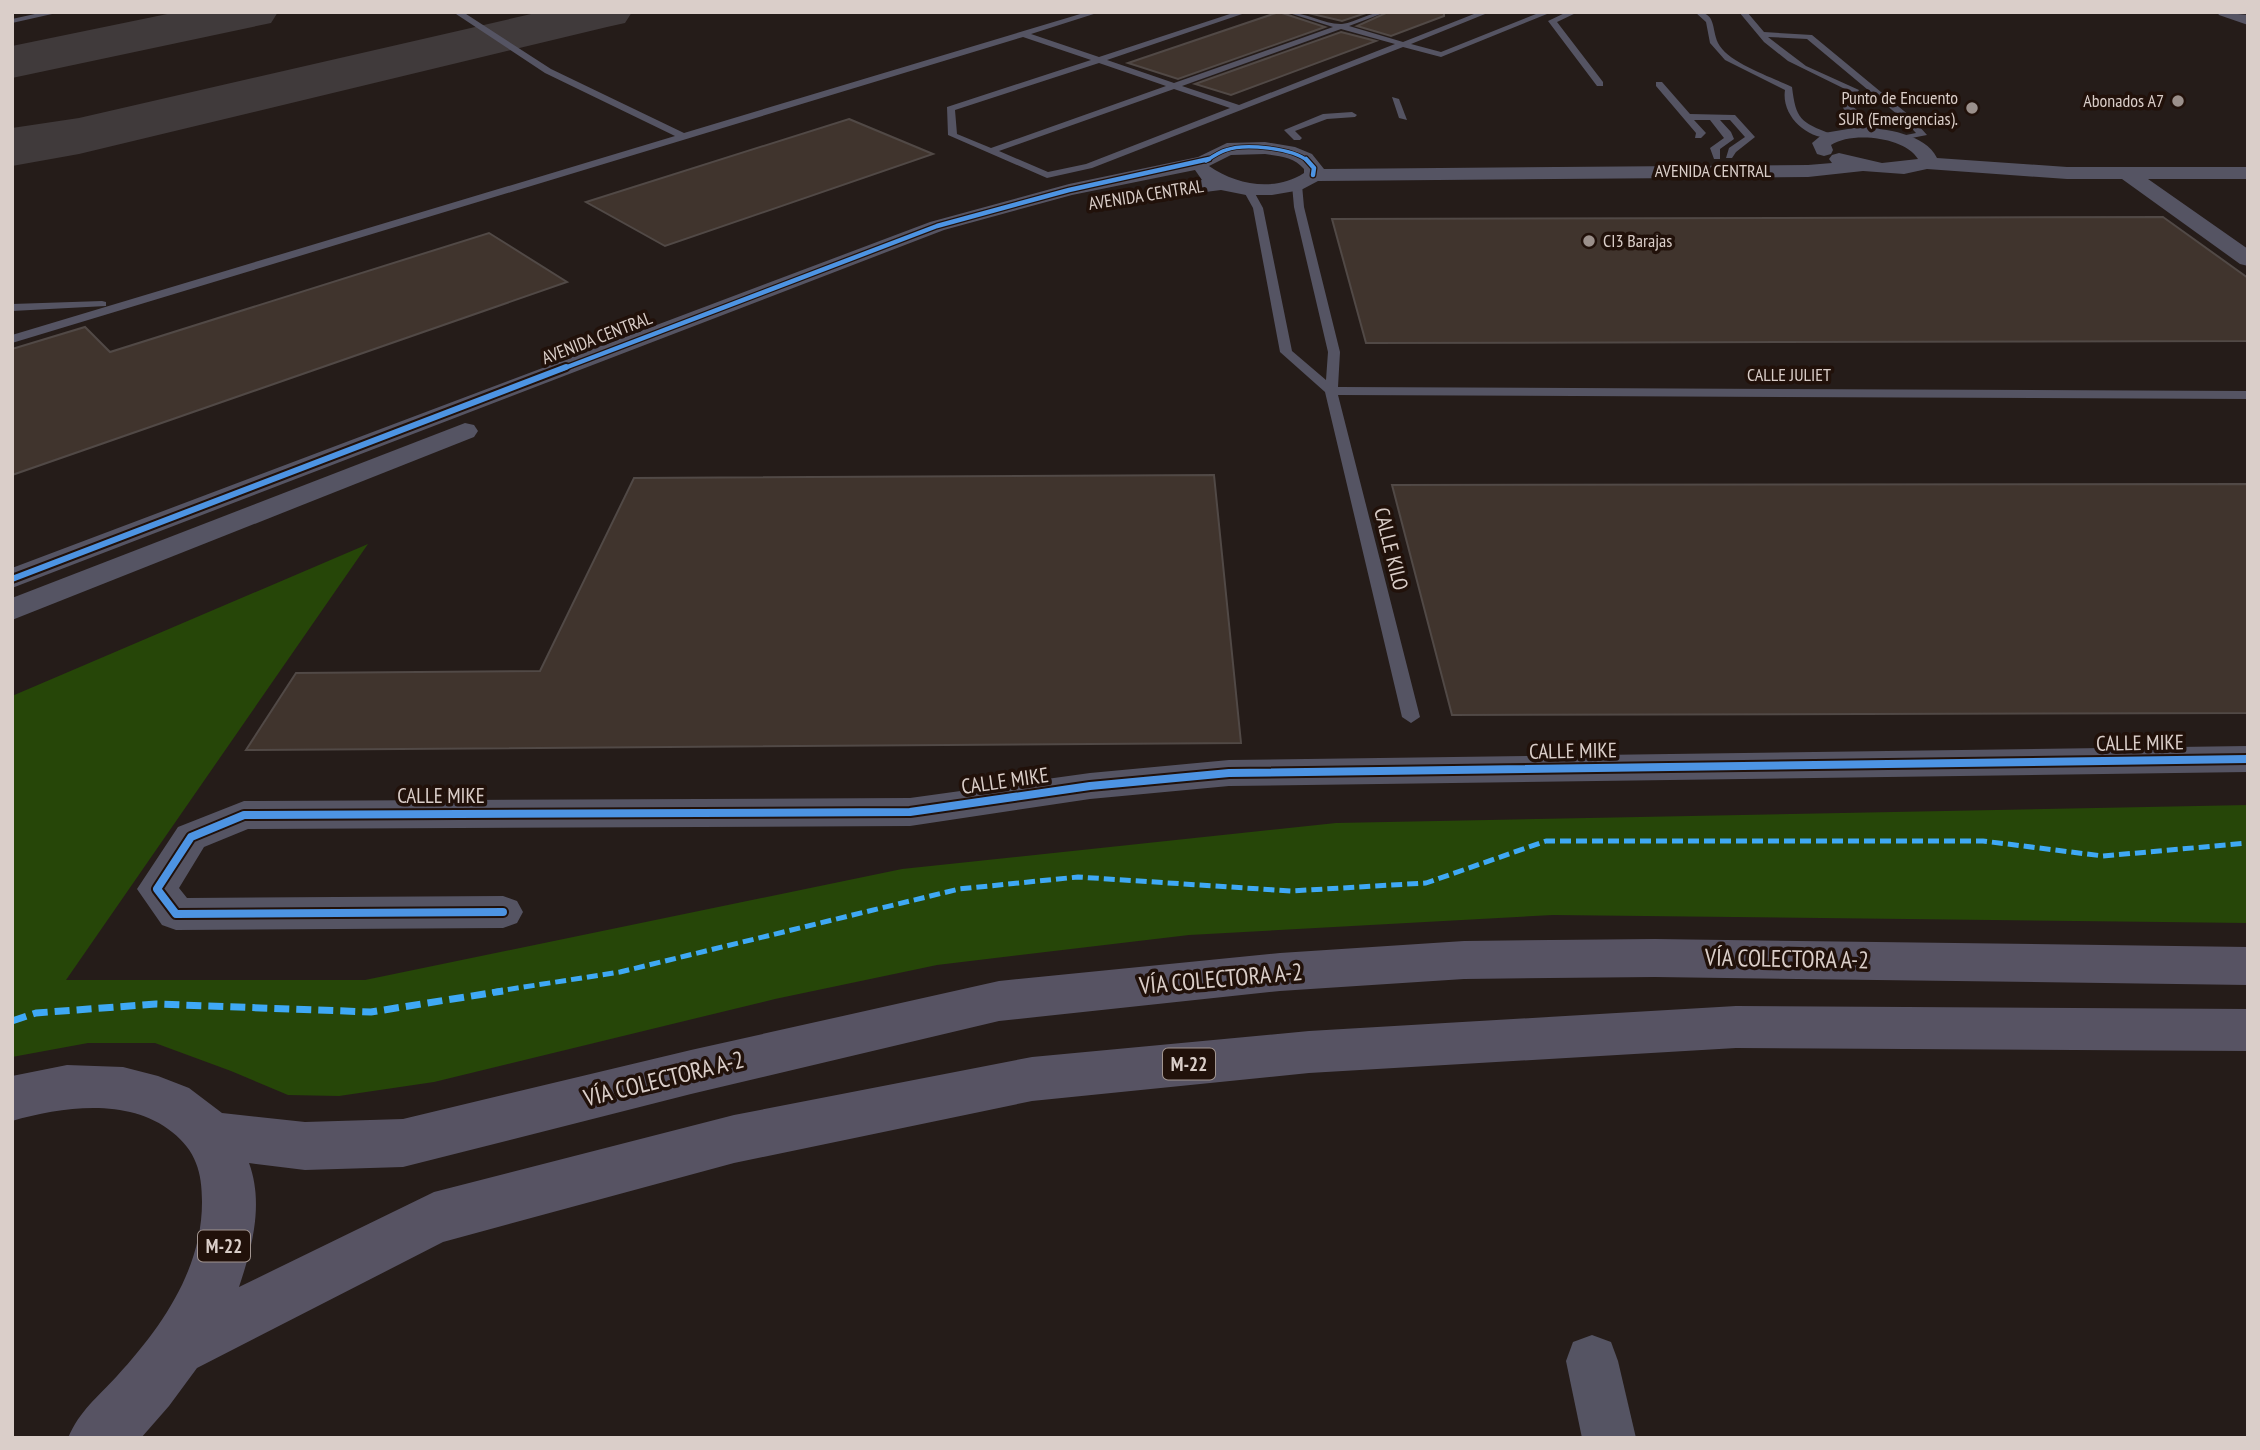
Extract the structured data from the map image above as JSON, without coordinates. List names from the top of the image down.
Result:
{
  "streets": {
    "main road": ["VÍA COLECTORA A-2", "M-22"],
    "street": ["AVENIDA CENTRAL", "CALLE MIKE"],
    "lane": ["CALLE JULIET", "CALLE KILO"]
  },
  "crossings": [
    ["AVENIDA CENTRAL", "CALLE KILO"],
    ["CALLE JULIET", "CALLE KILO"],
    ["VÍA COLECTORA A-2", "M-22"]
  ],
  "places": ["Abonados A7", "Punto de Encuento SUR (Emergencias).", "CI3 Barajas"]
}
